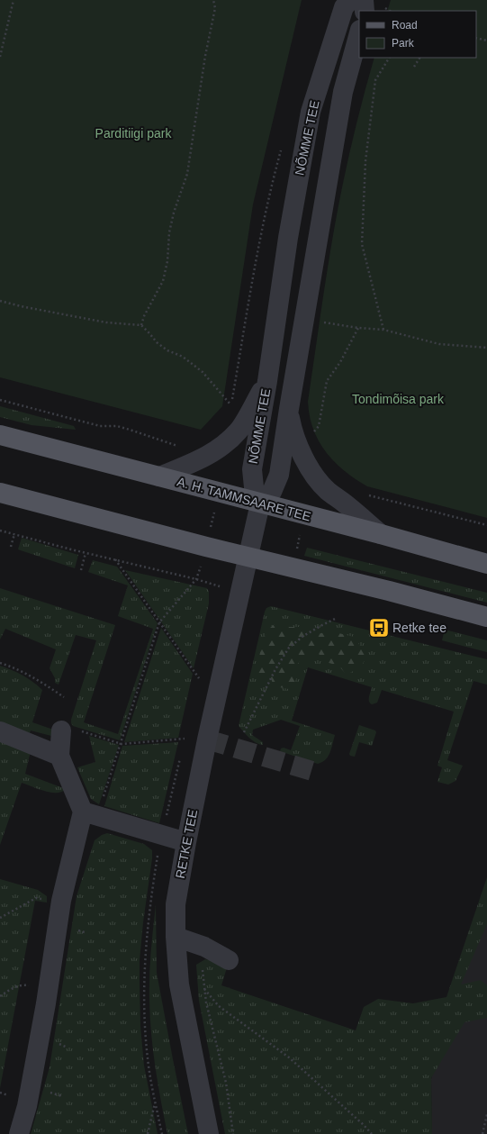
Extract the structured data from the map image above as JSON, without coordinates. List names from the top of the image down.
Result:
{
  "streets": {
    "main road": ["A. H. TAMMSAARE TEE"],
    "street": ["NÕMME TEE", "RETKE TEE"]
  },
  "crossings": [
    ["NÕMME TEE", "A. H. TAMMSAARE TEE"],
    ["NÕMME TEE", "RETKE TEE"],
    ["A. H. TAMMSAARE TEE", "RETKE TEE"]
  ],
  "parks": ["Parditiigi park", "Tondimõisa park"],
  "places": {
    "bus stop": ["Retke tee"]
  },
  "legend": ["Road", "Park"]
}
